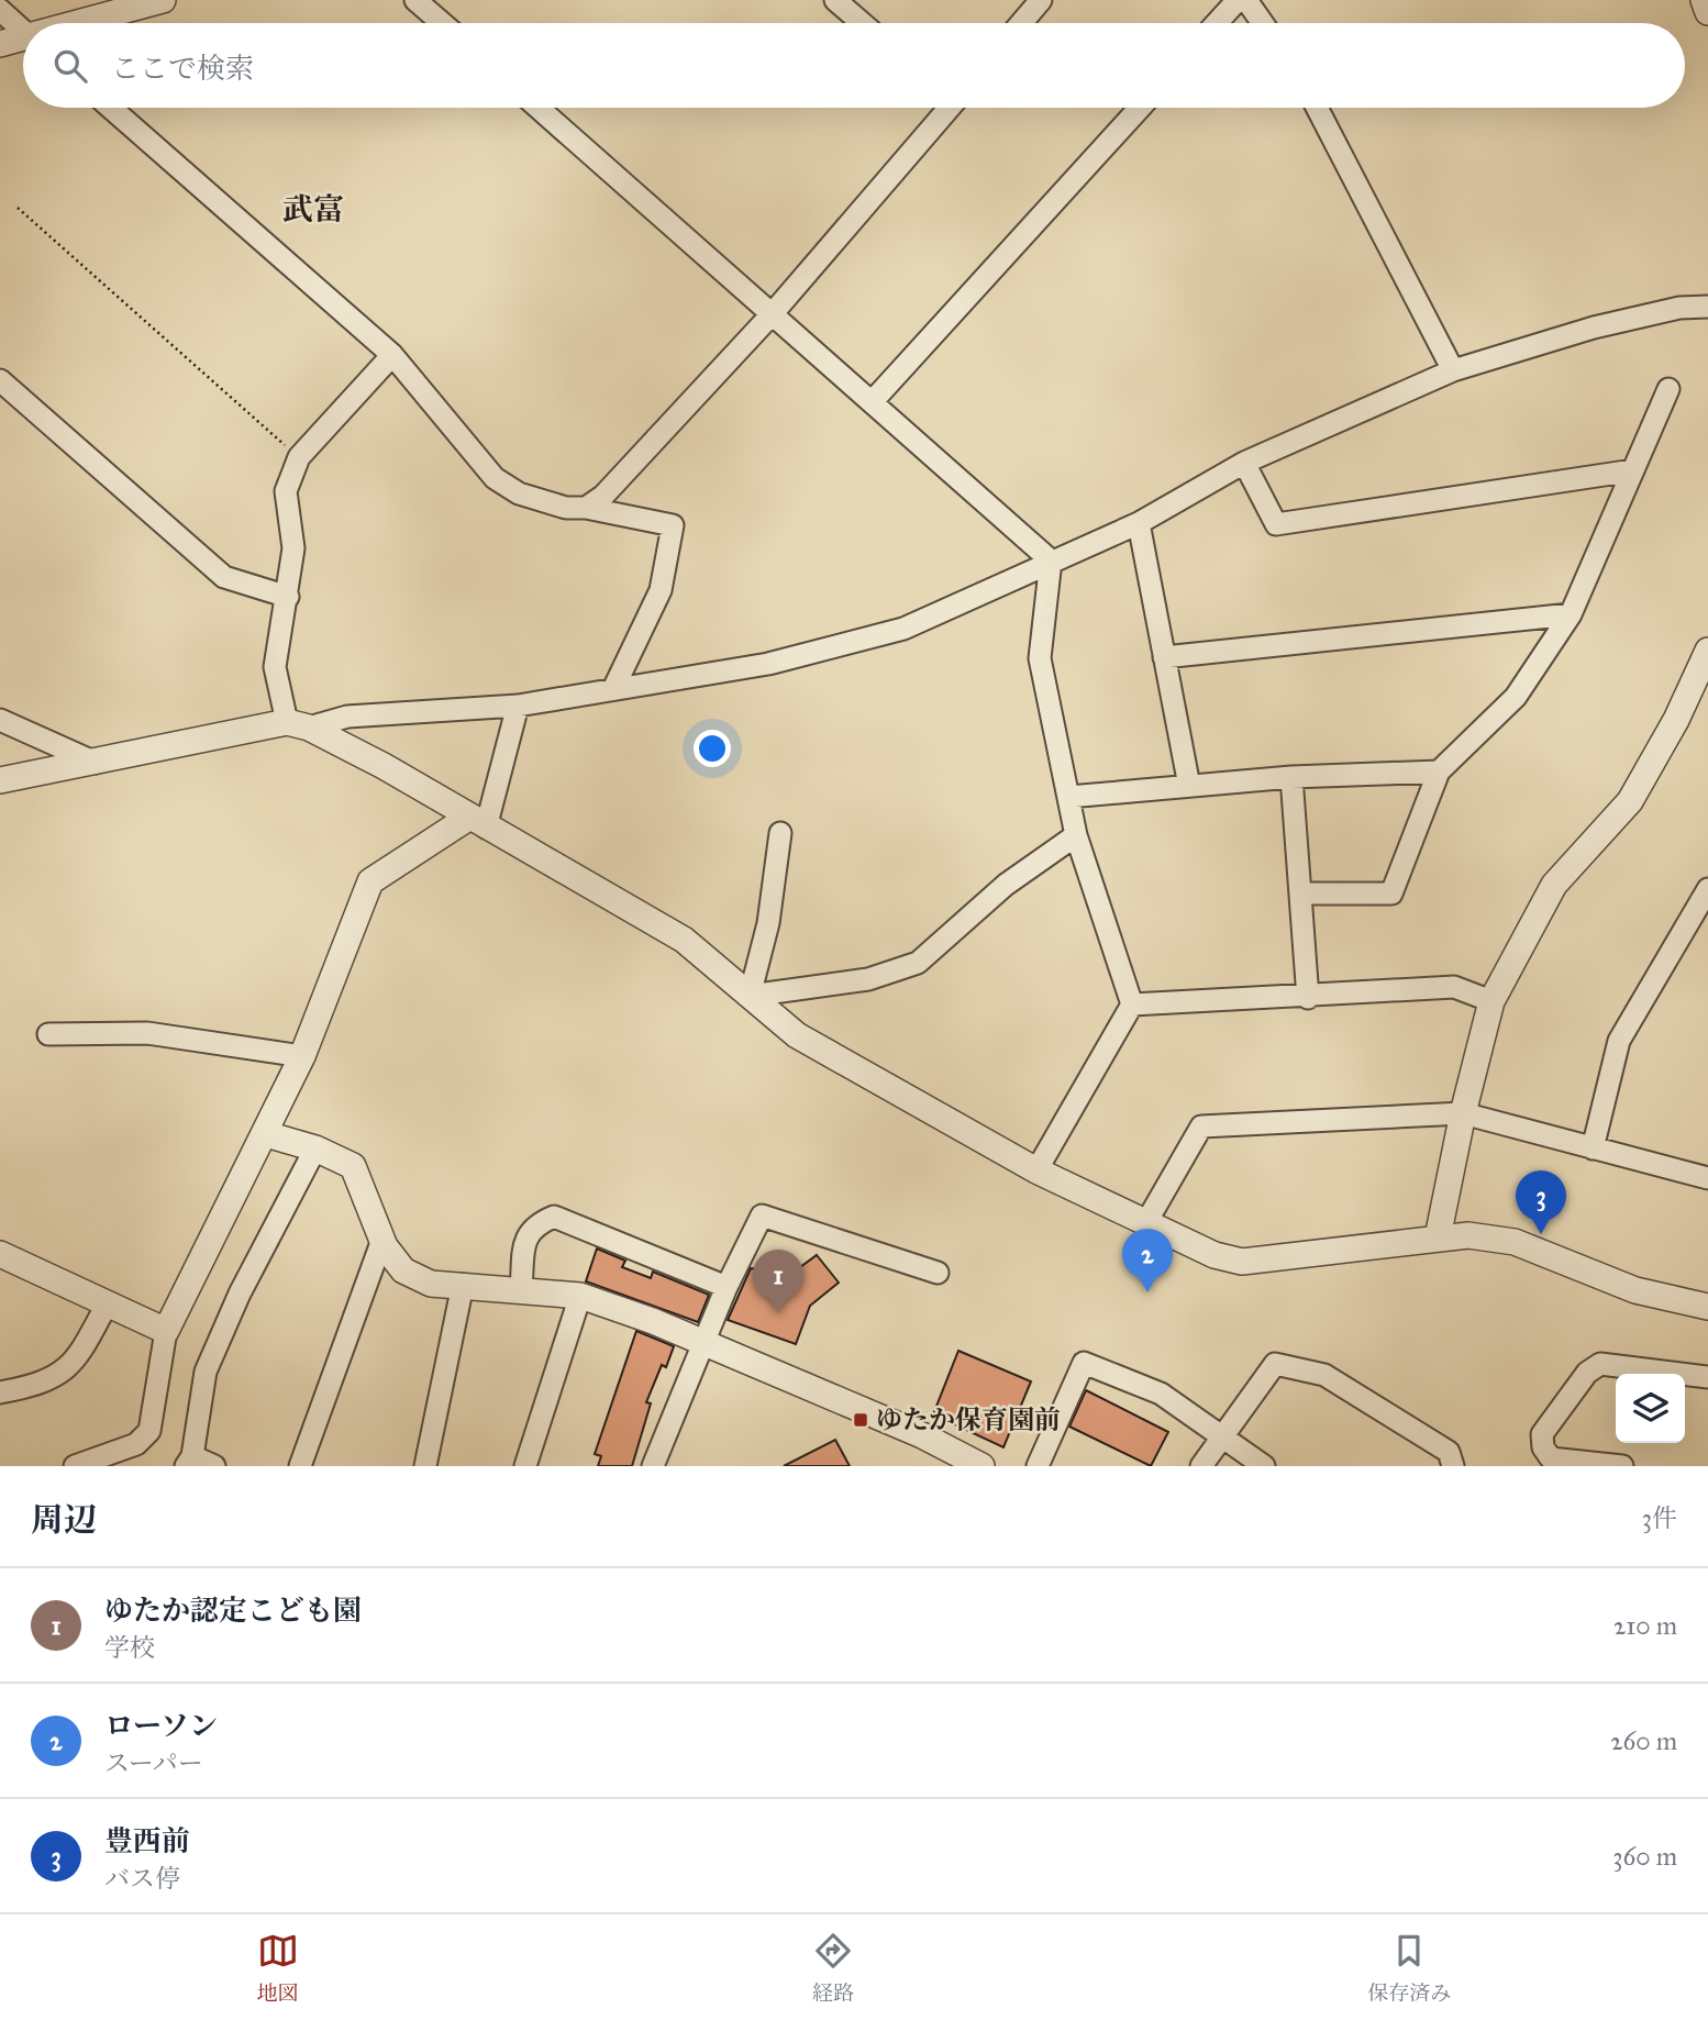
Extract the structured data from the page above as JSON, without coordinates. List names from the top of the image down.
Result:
{
  "districts": ["武富"],
  "places": {
    "transit": ["ゆたか保育園前"]
  },
  "page": {
    "search": "ここで検索",
    "pins": ["3", "2", "1"],
    "heading": ["周辺", "3件"],
    "list": [
      {
        "mark": "1",
        "name": "ゆたか認定こども園",
        "note": "学校",
        "value": "210 m"
      },
      {
        "mark": "2",
        "name": "ローソン",
        "note": "スーパー",
        "value": "260 m"
      },
      {
        "mark": "3",
        "name": "豊西前",
        "note": "バス停",
        "value": "360 m"
      }
    ],
    "nav": ["地図", "経路", "保存済み"]
  }
}
